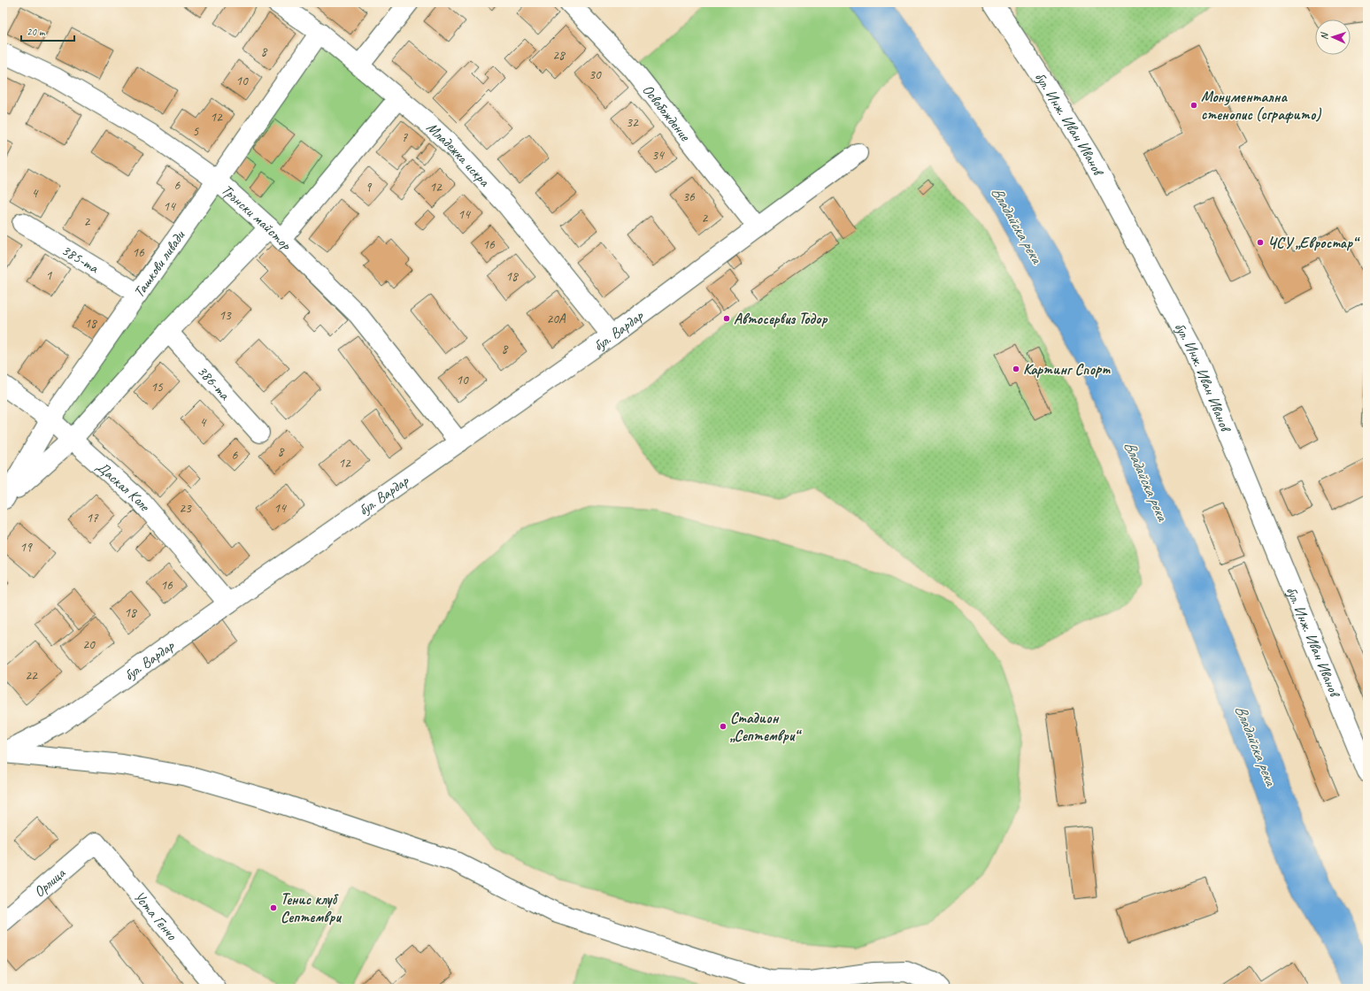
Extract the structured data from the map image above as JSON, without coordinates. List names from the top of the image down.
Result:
{
  "streets": {
    "street": [
      "Освобождение",
      "бул. Инж. Иван Иванов",
      "Младежка искра",
      "Трънски майстор",
      "385-та",
      "Ташкови ливади",
      "бул. Вардар",
      "386-та",
      "Даскал Коле",
      "Орлица",
      "Уста Генчо"
    ]
  },
  "crossings": [
    ["Освобождение", "бул. Вардар"],
    ["Младежка искра", "Ташкови ливади"],
    ["Младежка искра", "бул. Вардар"],
    ["Трънски майстор", "Ташкови ливади"],
    ["Трънски майстор", "бул. Вардар"],
    ["385-та", "Ташкови ливади"],
    ["Ташкови ливади", "386-та"],
    ["Ташкови ливади", "Даскал Коле"],
    ["бул. Вардар", "Даскал Коле"],
    ["Орлица", "Уста Генчо"]
  ],
  "water": ["Владайска река"],
  "places": [
    "Монументална стенопис (сграфито)",
    "ЧСУ „Евростар“",
    "Автосервиз Тодор",
    "Картинг Спорт",
    "Стадион „Септември“",
    "Тенис клуб Септември"
  ],
  "house_numbers": [
    "8",
    "28",
    "30",
    "10",
    "12",
    "32",
    "5",
    "7",
    "34",
    "6",
    "9",
    "12",
    "4",
    "36",
    "14",
    "14",
    "2",
    "2",
    "16",
    "16",
    "1",
    "18",
    "13",
    "20А",
    "18",
    "8",
    "10",
    "15",
    "4",
    "8",
    "6",
    "12",
    "23",
    "14",
    "17",
    "19",
    "16",
    "18",
    "20",
    "22"
  ],
  "scale_bar": "20 m",
  "north": "left"
}
